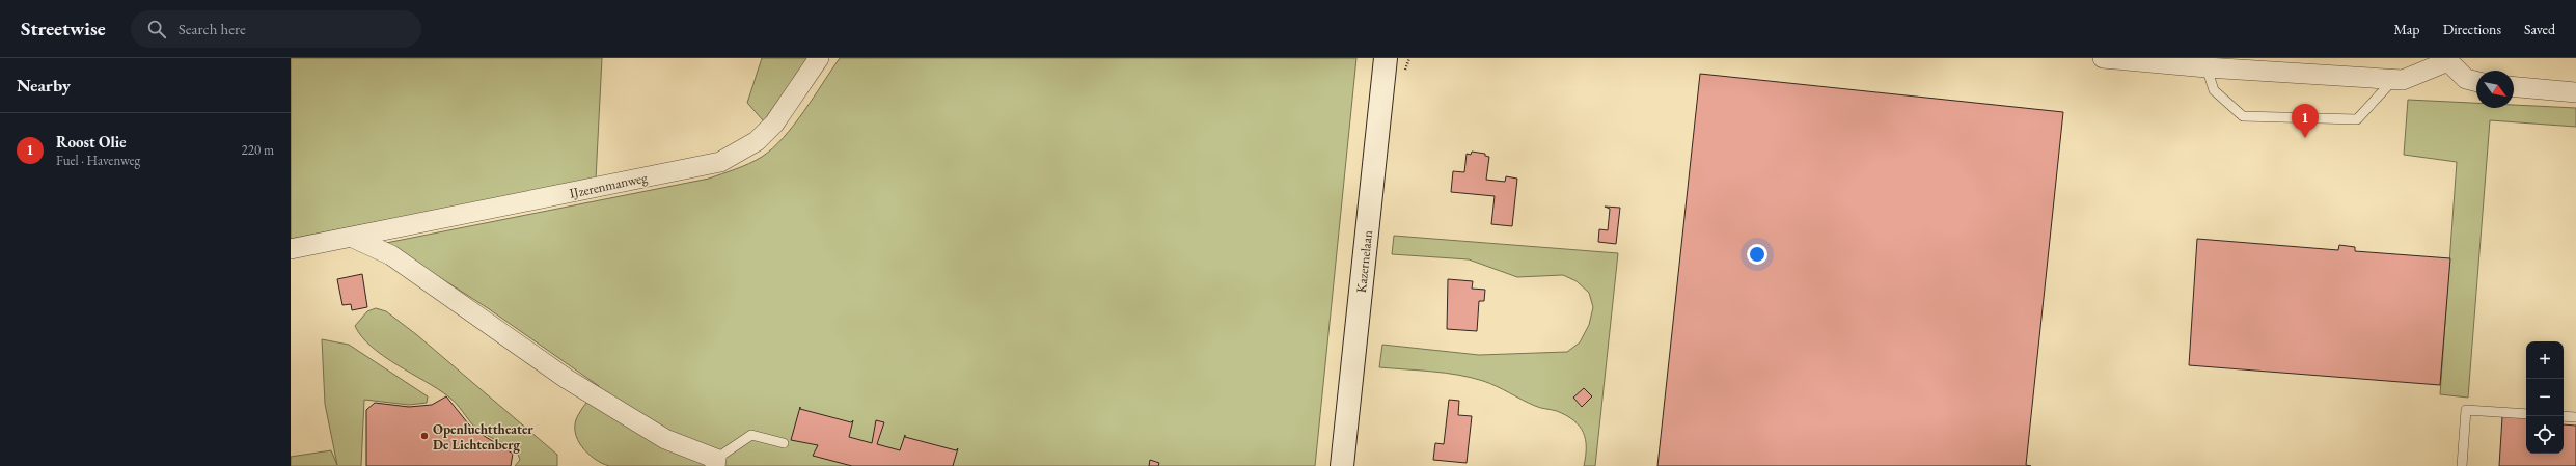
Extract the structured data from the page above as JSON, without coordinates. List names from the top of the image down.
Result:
{
  "streets": {
    "street": ["IJzerenmanweg", "Kazernelaan"]
  },
  "places": ["Openluchttheater De Lichtenberg"],
  "north": "bottom right",
  "page": {
    "header": "Streetwise",
    "search": "Search here",
    "nav": ["Map", "Directions", "Saved"],
    "heading": "Nearby",
    "pins": "1",
    "list": [
      {
        "mark": "1",
        "name": "Roost Olie",
        "note": "Fuel · Havenweg",
        "value": "220 m"
      }
    ],
    "map_buttons": ["+", "−"]
  }
}
